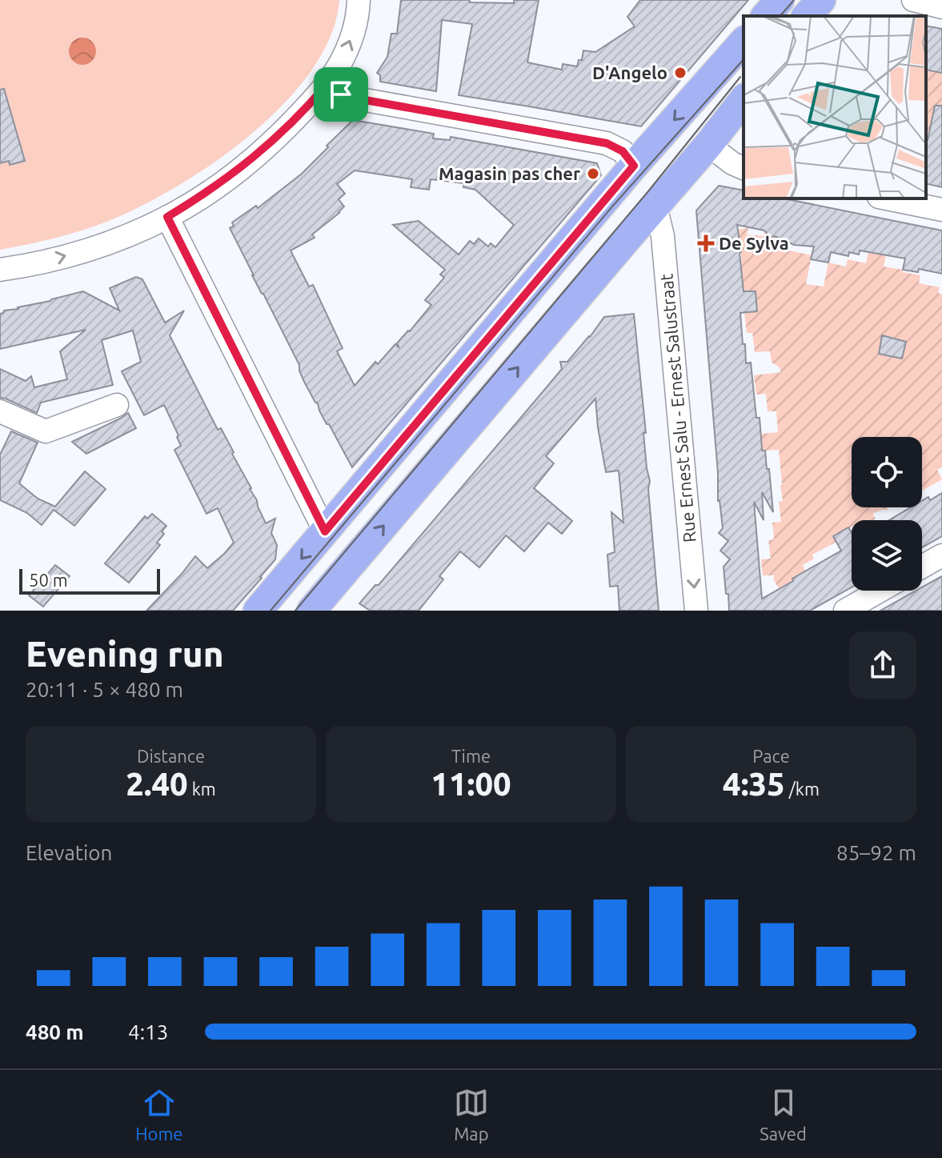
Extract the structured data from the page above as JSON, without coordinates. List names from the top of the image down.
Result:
{
  "streets": {
    "street": ["Rue Ernest Salu - Ernest Salustraat"]
  },
  "one_way": ["Rue Ernest Salu - Ernest Salustraat"],
  "places": {
    "other": ["D'Angelo", "Magasin pas cher"],
    "health": ["De Sylva"]
  },
  "scale_bar": "50 m",
  "page": {
    "scale": "50 m",
    "heading": ["Evening run", "20:11 · 5 × 480 m"],
    "stats": [
      ["Distance", "2.40 km"],
      ["Time", "11:00"],
      ["Pace", "4:35 /km"]
    ],
    "chart": ["Elevation", "85–92 m"],
    "list": [
      {
        "name": "480 m",
        "note": "4:13"
      }
    ],
    "tabs": ["Home", "Map", "Saved"]
  }
}
